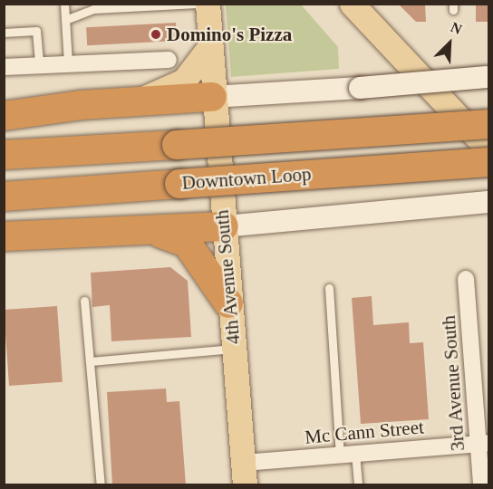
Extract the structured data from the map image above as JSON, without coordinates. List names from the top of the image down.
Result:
{
  "streets": {
    "highway": ["Downtown Loop"],
    "main road": ["4th Avenue South"],
    "street": ["3rd Avenue South", "Mc Cann Street"]
  },
  "crossings": [
    ["4th Avenue South", "Mc Cann Street"],
    ["3rd Avenue South", "Mc Cann Street"]
  ],
  "places": ["Domino's Pizza"],
  "north": "top right"
}
